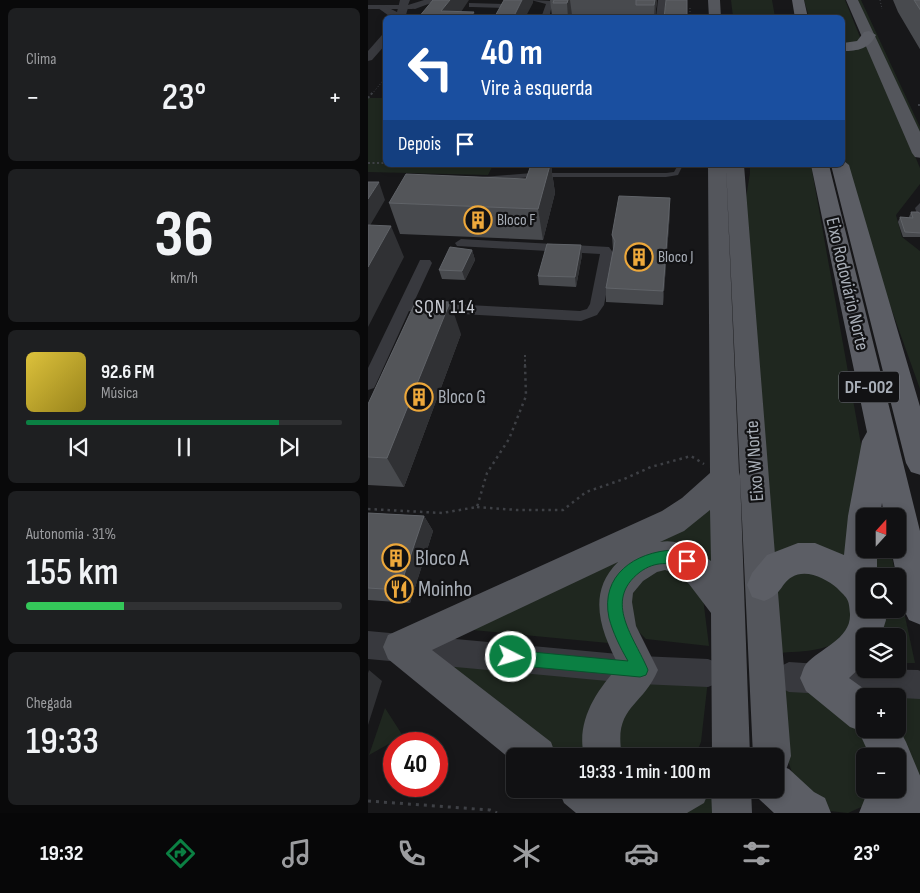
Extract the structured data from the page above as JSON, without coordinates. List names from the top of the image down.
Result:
{
  "streets": {
    "highway": ["Eixo Rodoviário Norte", "DF-002"],
    "main road": ["Eixo W Norte"]
  },
  "districts": ["SQN 114"],
  "places": {
    "building": [
      "Bloco F",
      "Bloco J",
      "Bloco G",
      "Bloco A"
    ],
    "restaurant": ["Moinho"]
  },
  "north": "top",
  "page": {
    "tile": [
      "Clima",
      ["36", "km/h"],
      ["Autonomia · 31%", "155 km"],
      ["Chegada", "19:33"]
    ],
    "turn": ["40 m", "Vire à esquerda"],
    "heat": ["−", "23°", "+"],
    "then": "Depois",
    "song": ["92.6 FM", "Música"],
    "map_buttons": ["+", "−"],
    "limit": "40",
    "trip": "19:33 · 1 min · 100 m",
    "tabs": ["19:32", "23°"]
  }
}
